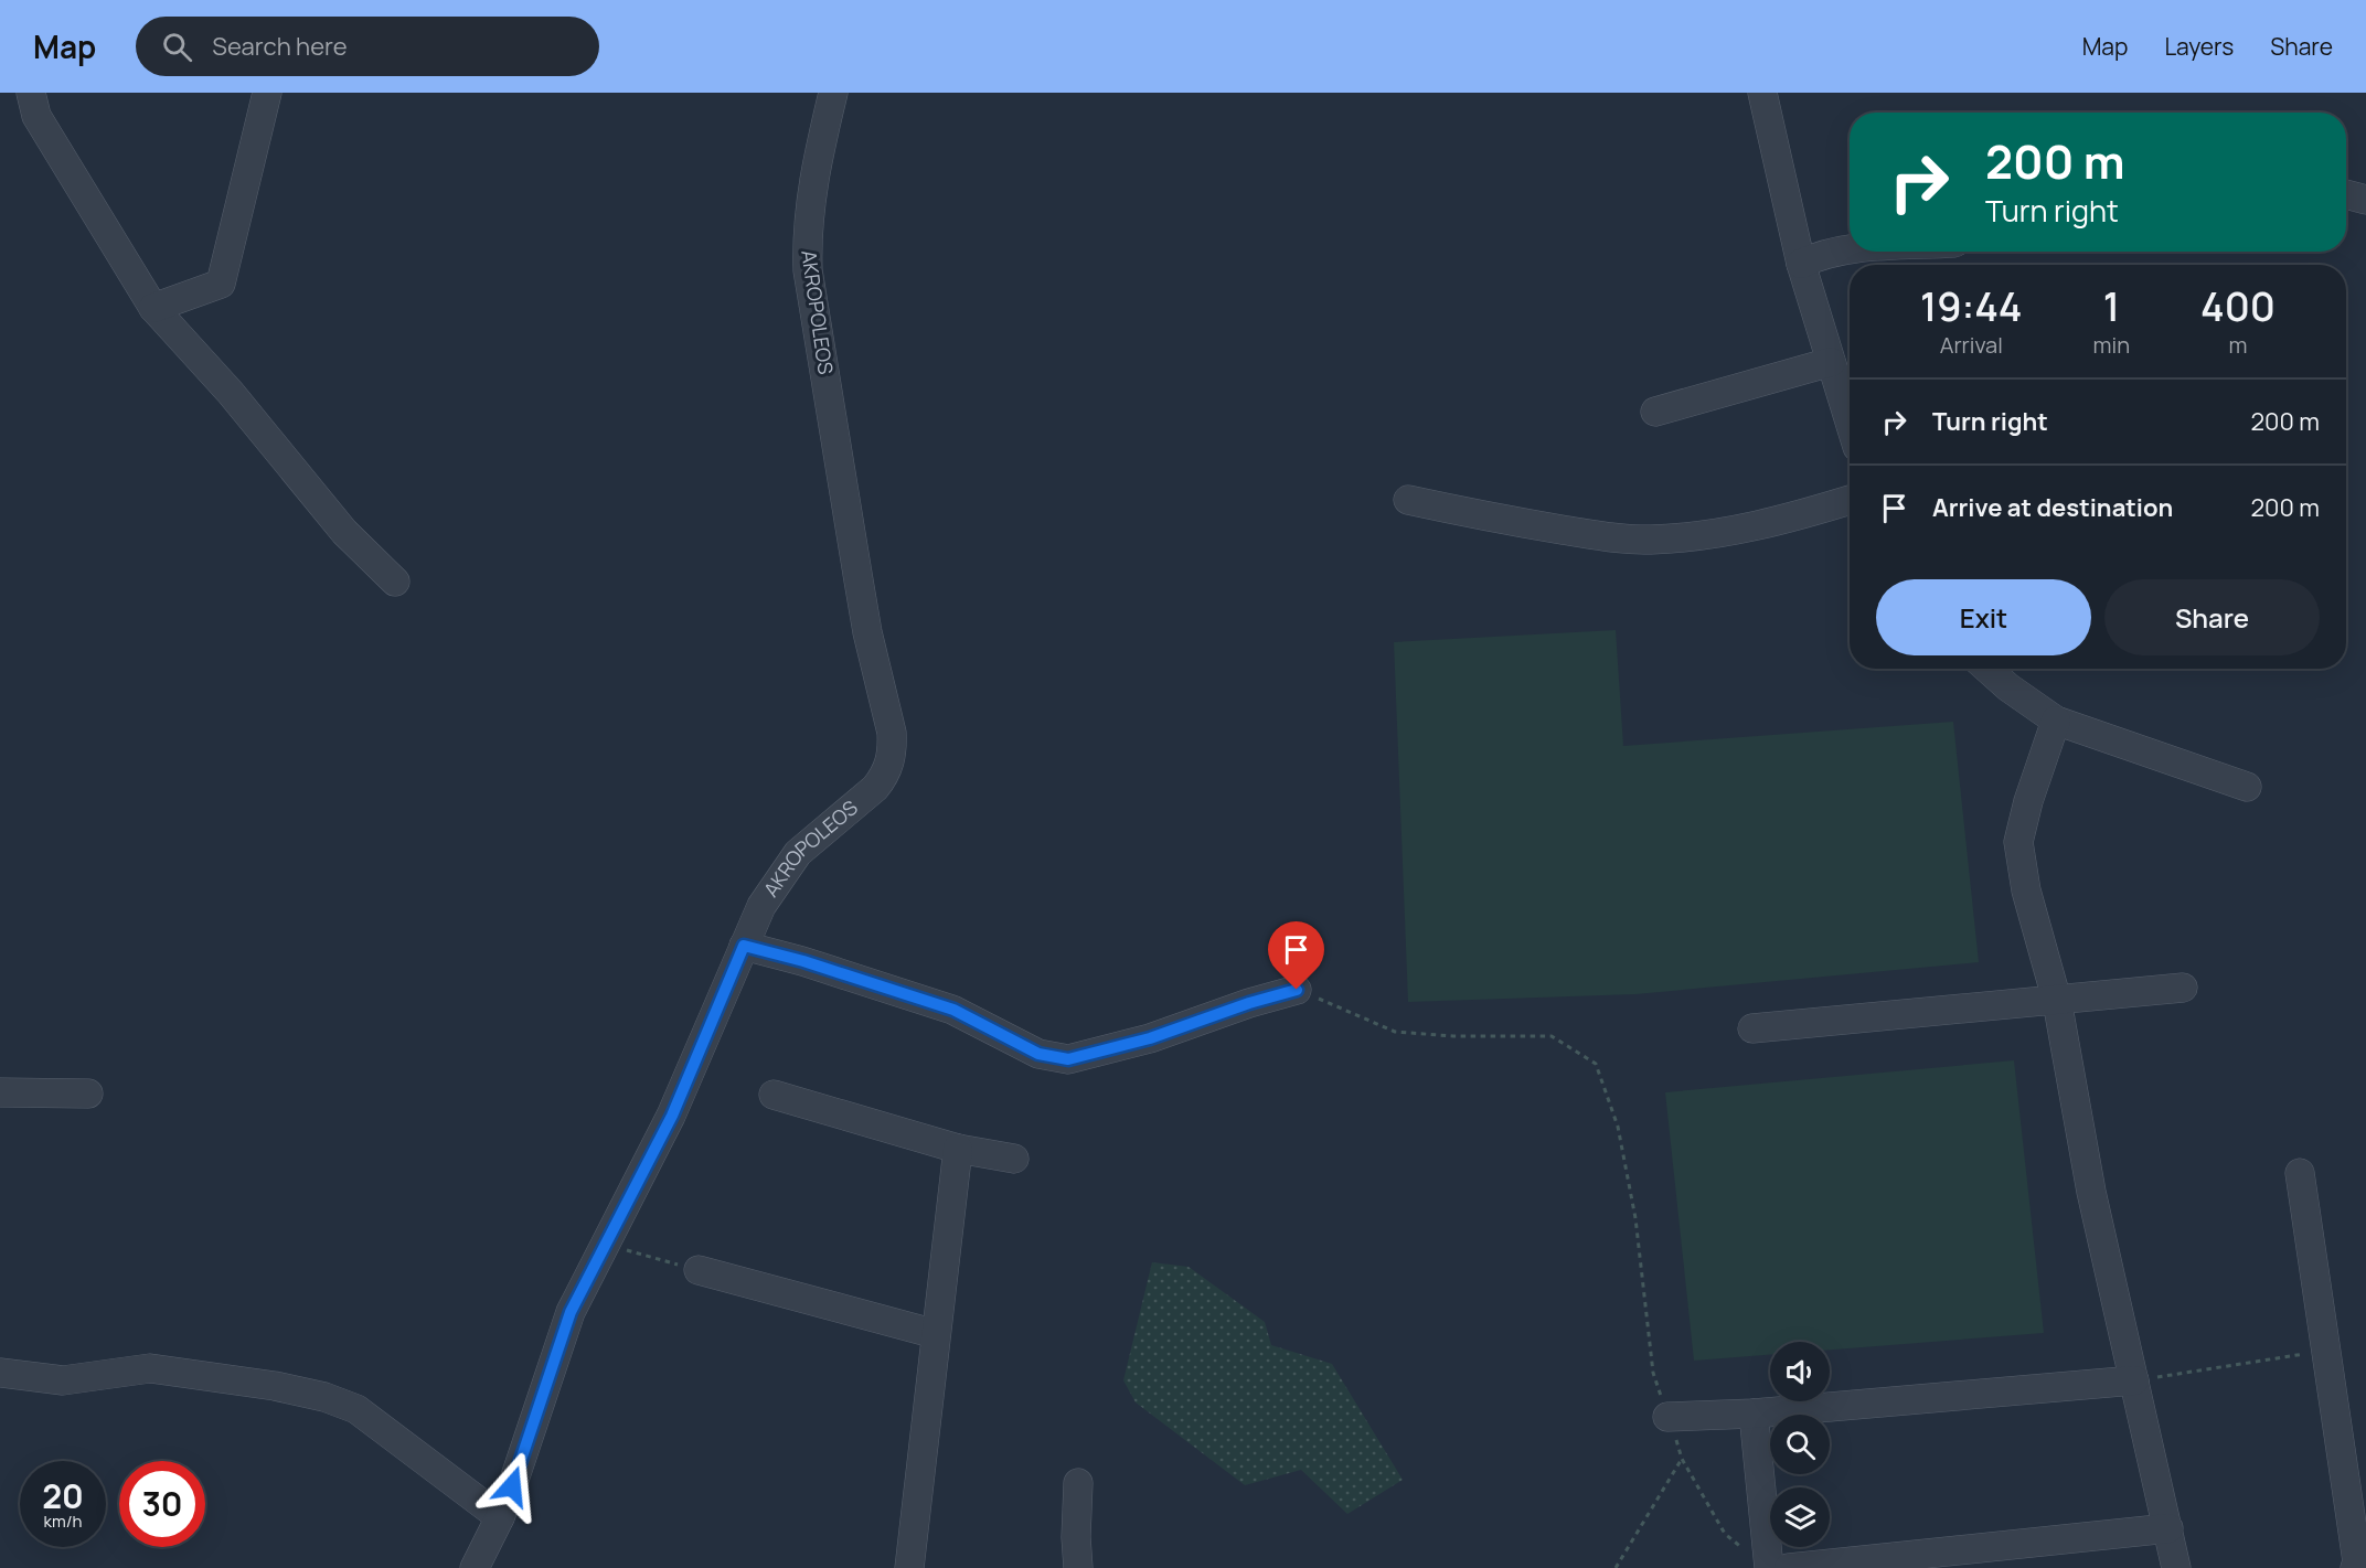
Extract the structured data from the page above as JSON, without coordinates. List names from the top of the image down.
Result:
{
  "streets": {
    "street": ["AKROPOLEOS"]
  },
  "page": {
    "header": "Map",
    "search": "Search here",
    "nav": ["Map", "Layers", "Share"],
    "turn": ["200 m", "Turn right"],
    "eta": [
      "19:44",
      "Arrival",
      "1",
      "min",
      "400",
      "m"
    ],
    "list": [
      {
        "name": "Turn right",
        "value": "200 m"
      },
      {
        "name": "Arrive at destination",
        "value": "200 m"
      }
    ],
    "buttons": ["Exit", "Share"],
    "speed": "20 km/h",
    "limit": "30"
  }
}
